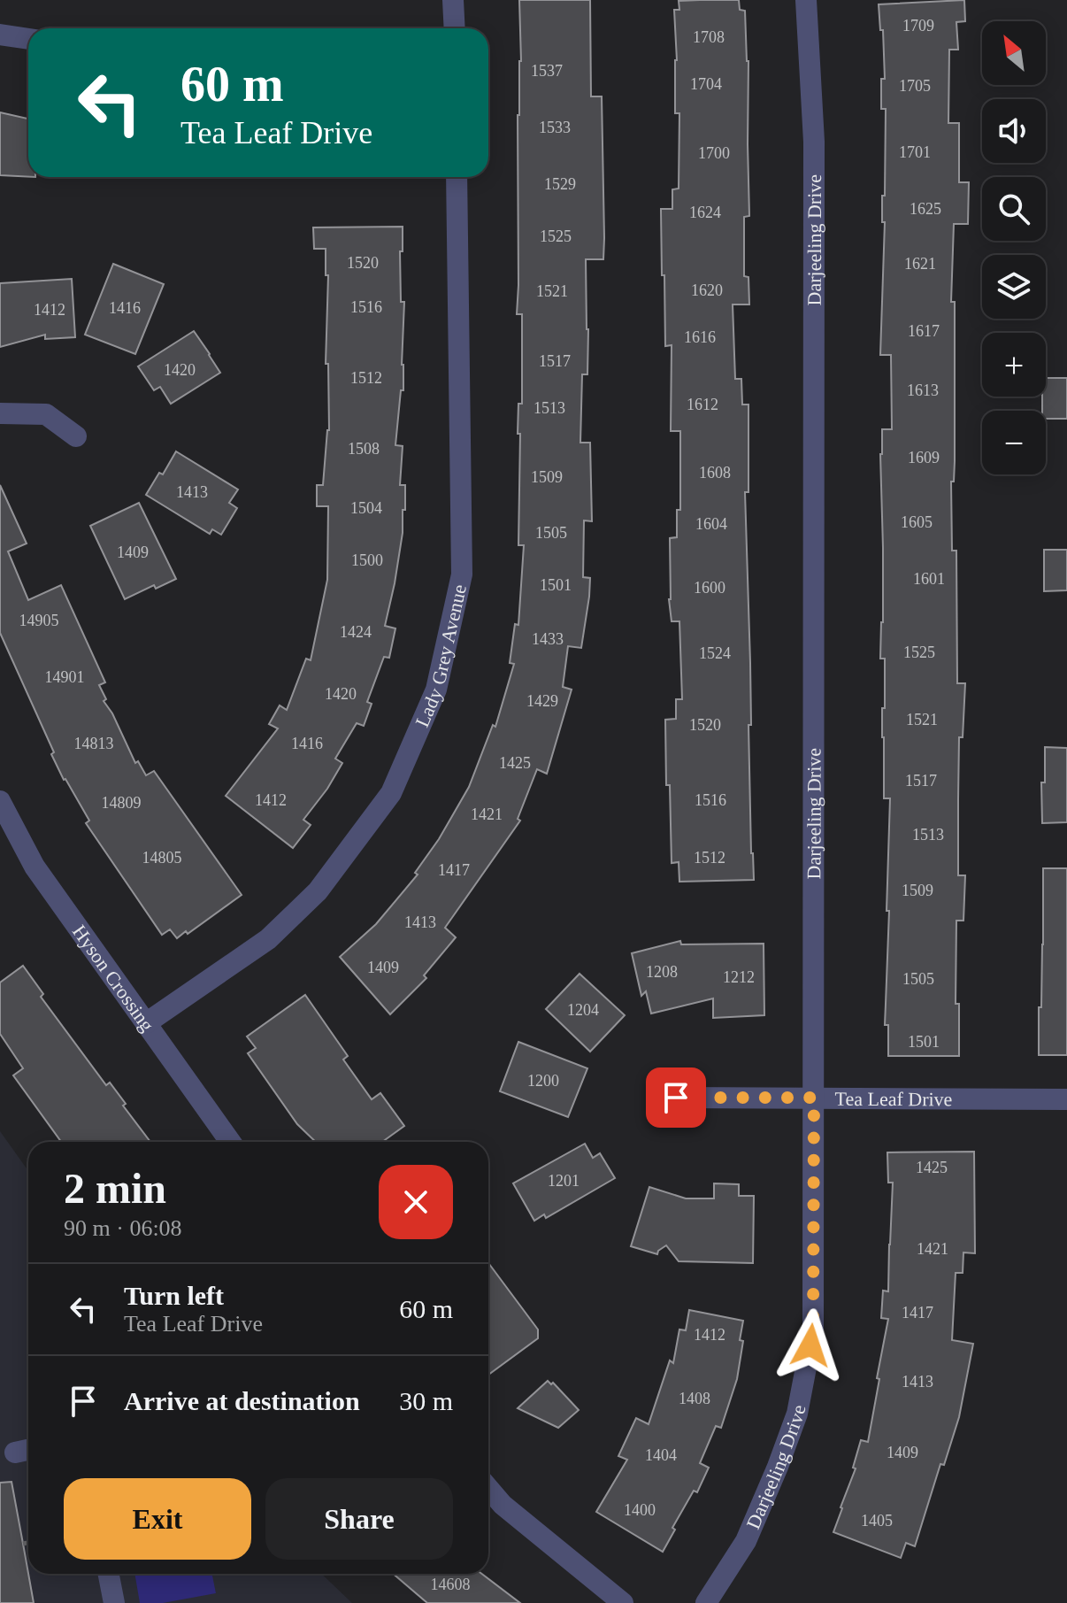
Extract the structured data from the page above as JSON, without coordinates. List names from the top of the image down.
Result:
{
  "streets": {
    "street": [
      "Darjeeling Drive",
      "Lady Grey Avenue",
      "Hyson Crossing",
      "Tea Leaf Drive"
    ]
  },
  "crossings": [
    ["Darjeeling Drive", "Tea Leaf Drive"],
    ["Lady Grey Avenue", "Hyson Crossing"]
  ],
  "house_numbers": [
    "1709",
    "1708",
    "1537",
    "1704",
    "1705",
    "1533",
    "1701",
    "1700",
    "1529",
    "1625",
    "1624",
    "1525",
    "1520",
    "1621",
    "1620",
    "1521",
    "1516",
    "1416",
    "1412",
    "1617",
    "1616",
    "1517",
    "1420",
    "1512",
    "1613",
    "1612",
    "1513",
    "1508",
    "1609",
    "1608",
    "1509",
    "1413",
    "1504",
    "1605",
    "1604",
    "1505",
    "1409",
    "1500",
    "1601",
    "1501",
    "1600",
    "14905",
    "1424",
    "1433",
    "1525",
    "1524",
    "14901",
    "1420",
    "1429",
    "1521",
    "1520",
    "14813",
    "1416",
    "1425",
    "1517",
    "1412",
    "1516",
    "14809",
    "1421",
    "1513",
    "14805",
    "1512",
    "1417",
    "1509",
    "1413",
    "1409",
    "1208",
    "1212",
    "1505",
    "1204",
    "1501",
    "1200",
    "1425",
    "1201",
    "1421",
    "1417",
    "1412",
    "1413",
    "1408",
    "1409",
    "1404",
    "1400",
    "1405",
    "14608"
  ],
  "north": "top left",
  "page": {
    "map_buttons": ["+", "−"],
    "turn": ["60 m", "Tea Leaf Drive"],
    "heading": ["2 min", "90 m · 06:08"],
    "list": [
      {
        "name": "Turn left",
        "note": "Tea Leaf Drive",
        "value": "60 m"
      },
      {
        "name": "Arrive at destination",
        "value": "30 m"
      }
    ],
    "buttons": ["Exit", "Share"]
  }
}
